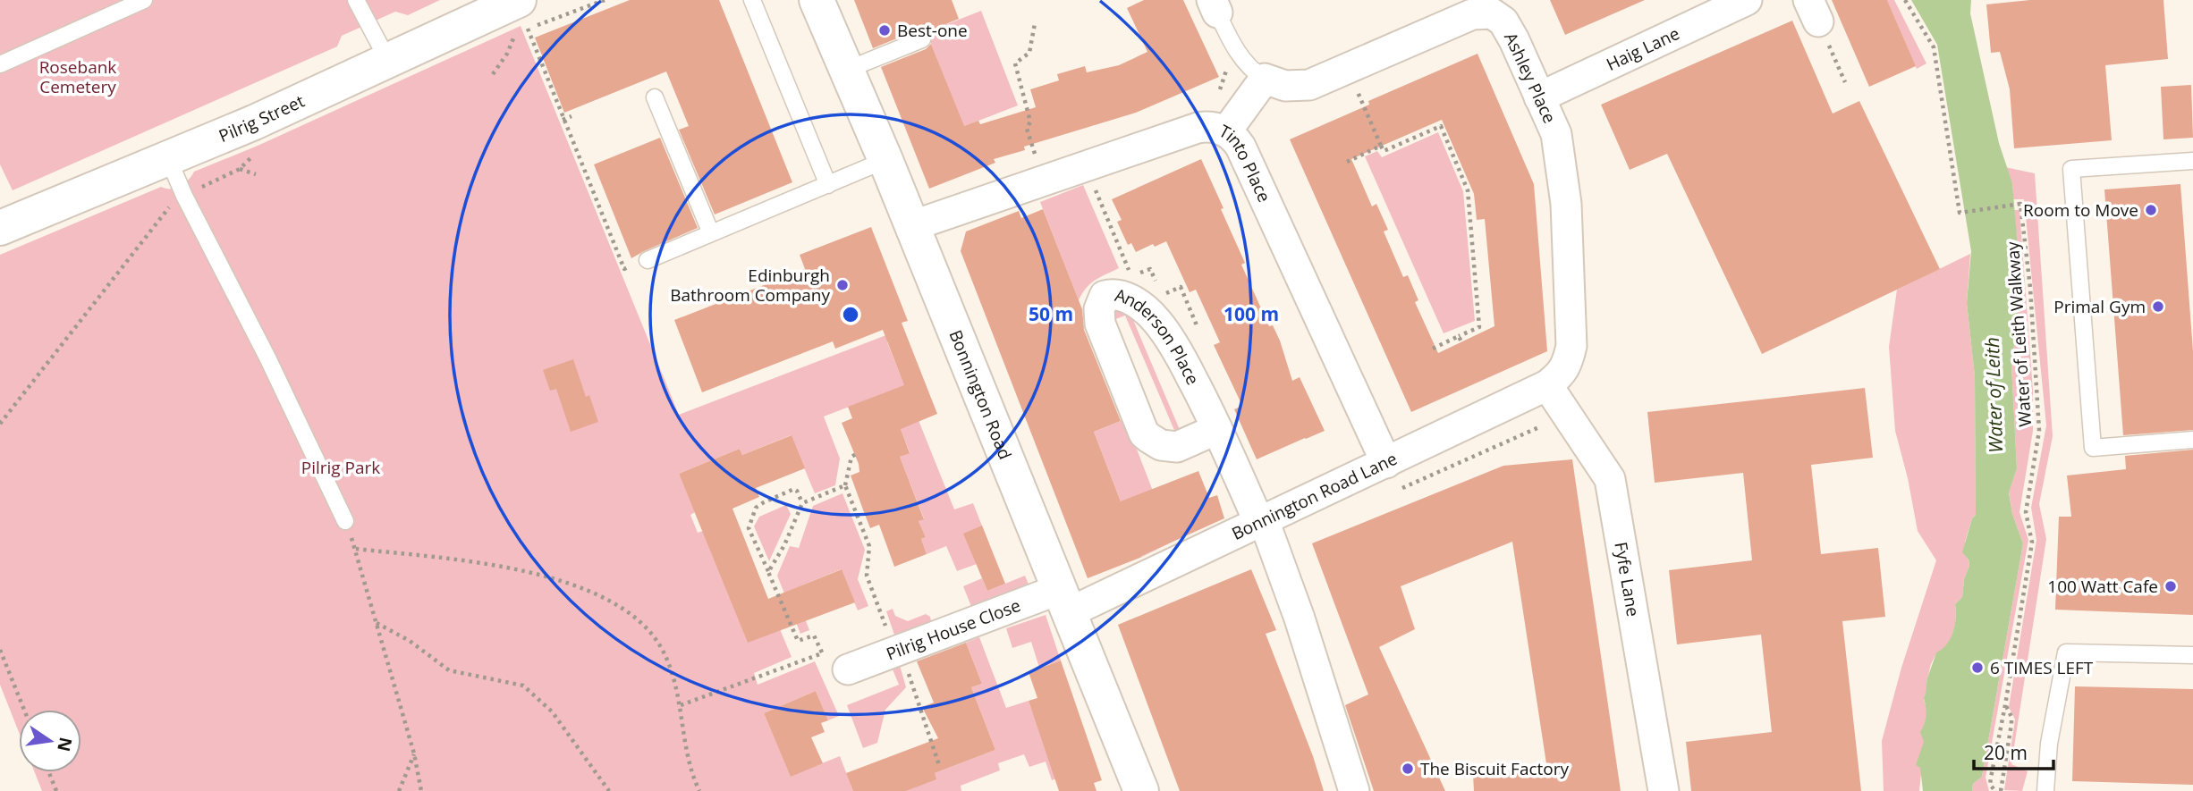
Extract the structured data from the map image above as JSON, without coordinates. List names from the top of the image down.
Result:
{
  "streets": {
    "main road": ["Pilrig Street", "Bonnington Road"],
    "street": [
      "Haig Lane",
      "Ashley Place",
      "Tinto Place",
      "Anderson Place",
      "Bonnington Road Lane",
      "Fyfe Lane",
      "Pilrig House Close"
    ],
    "path": ["Water of Leith Walkway"]
  },
  "crossings": [
    ["Haig Lane", "Ashley Place"],
    ["Ashley Place", "Bonnington Road Lane"],
    ["Ashley Place", "Fyfe Lane"],
    ["Tinto Place", "Bonnington Road"],
    ["Tinto Place", "Bonnington Road Lane"],
    ["Anderson Place", "Bonnington Road Lane"],
    ["Bonnington Road", "Bonnington Road Lane"],
    ["Bonnington Road", "Pilrig House Close"],
    ["Bonnington Road Lane", "Fyfe Lane"],
    ["Bonnington Road Lane", "Pilrig House Close"]
  ],
  "water": ["Water of Leith"],
  "parks": ["Rosebank Cemetery", "Pilrig Park"],
  "places": [
    "Best-one",
    "Room to Move",
    "Edinburgh Bathroom Company",
    "Primal Gym",
    "100 Watt Cafe",
    "6 TIMES LEFT",
    "The Biscuit Factory"
  ],
  "scale_bar": "20 m",
  "north": "right",
  "rings": ["50 m", "100 m"]
}
